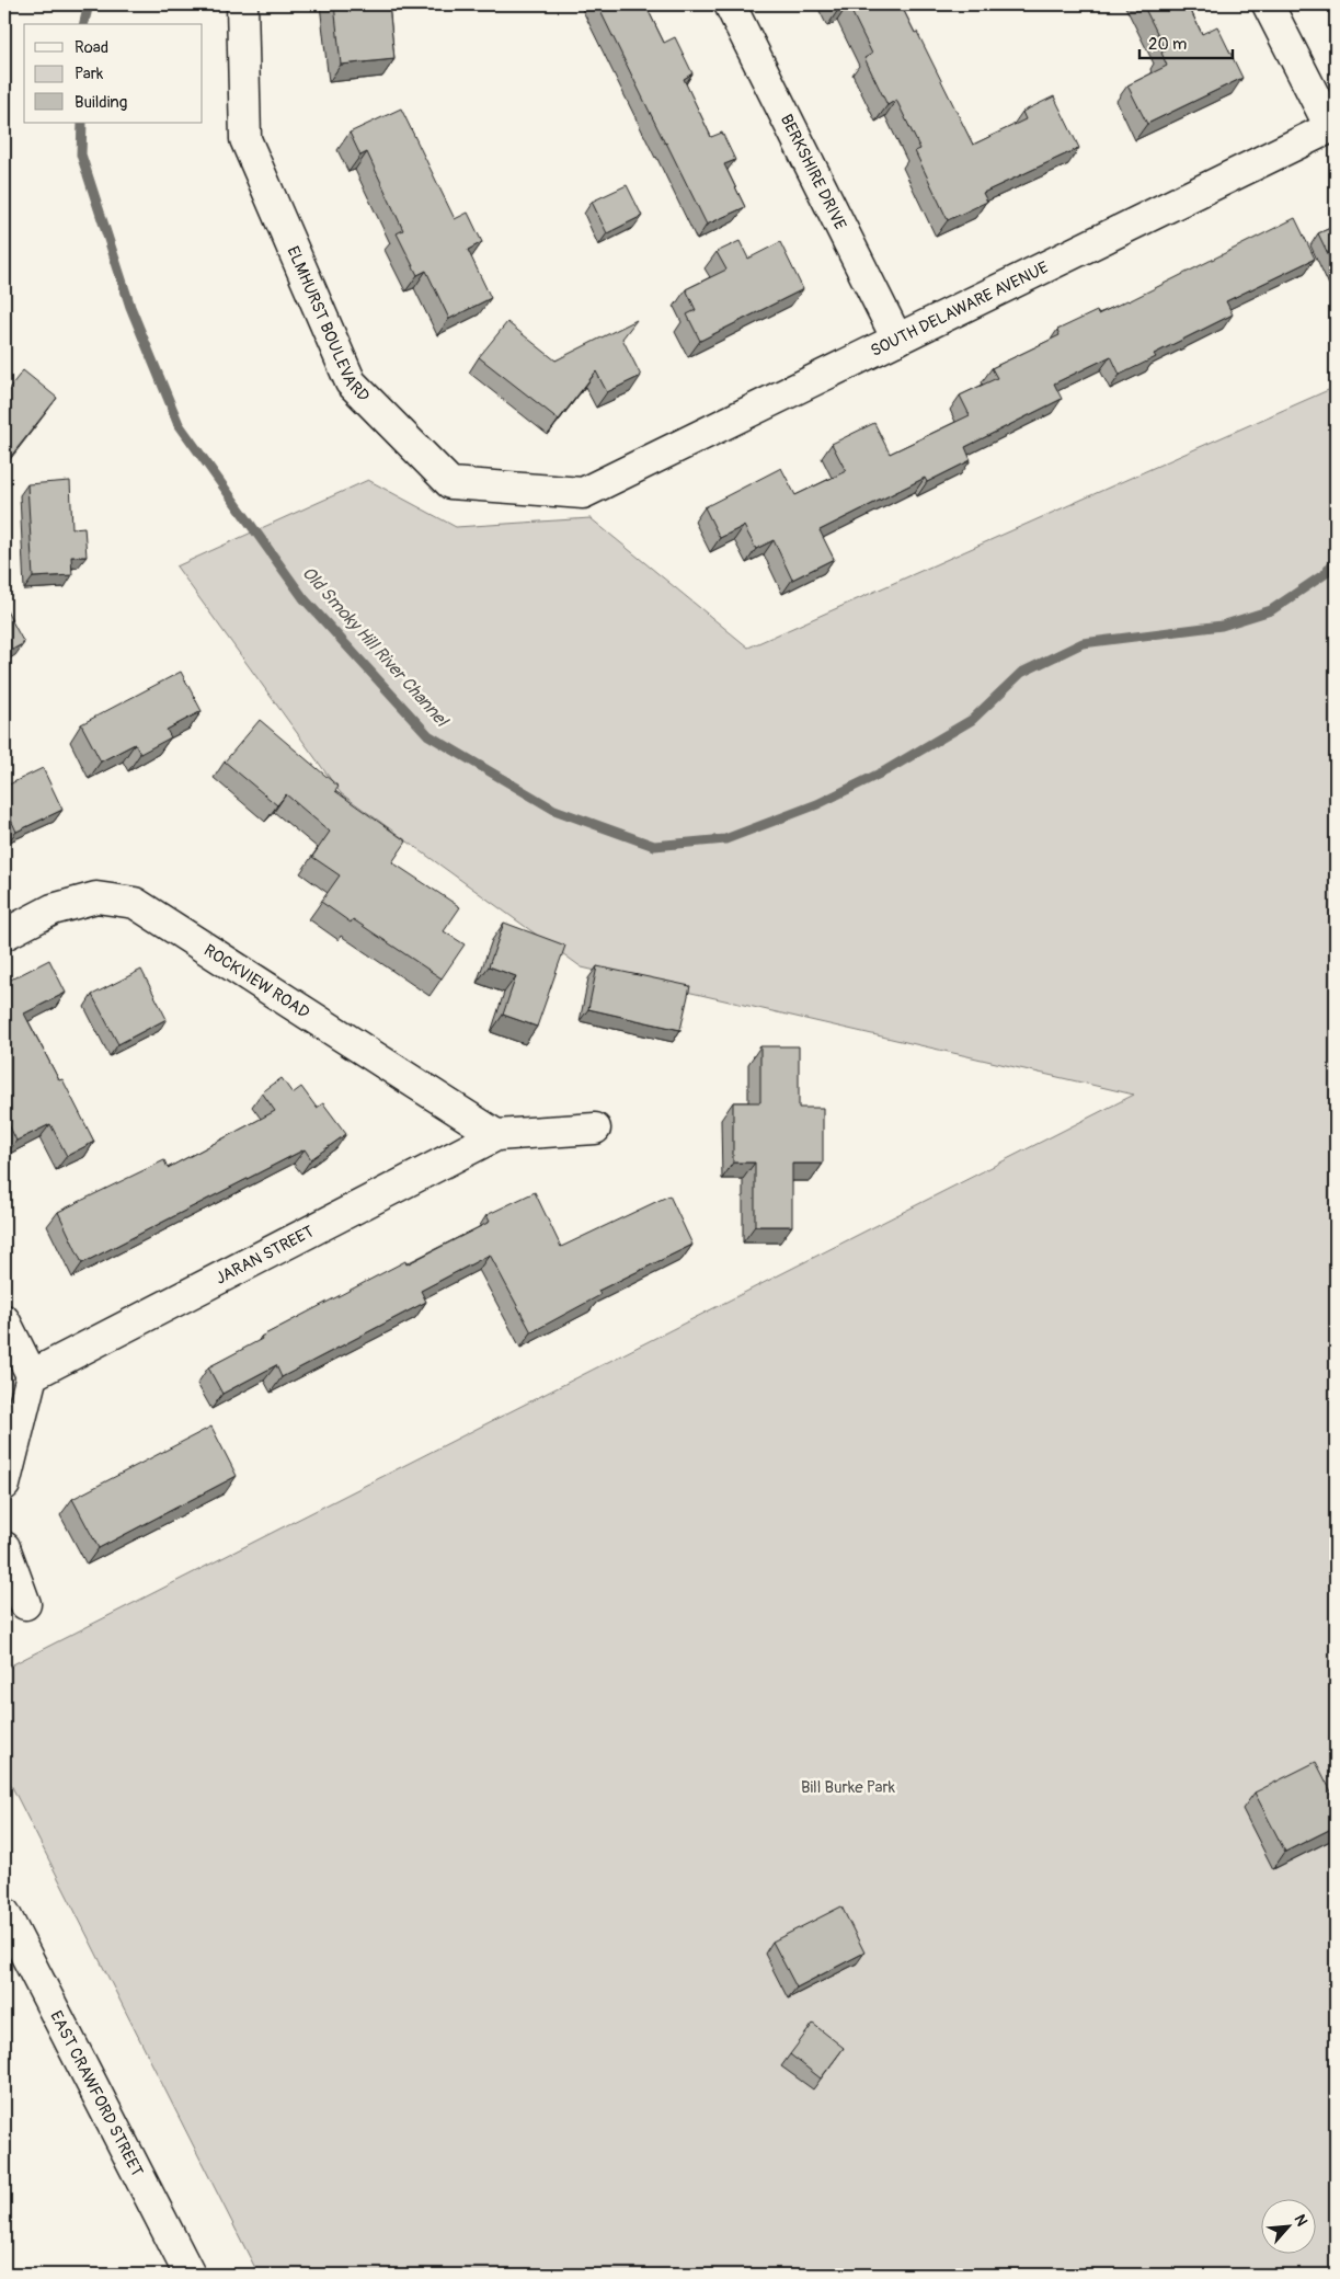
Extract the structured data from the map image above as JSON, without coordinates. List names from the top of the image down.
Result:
{
  "streets": {
    "street": [
      "BERKSHIRE DRIVE",
      "SOUTH DELAWARE AVENUE",
      "ELMHURST BOULEVARD",
      "ROCKVIEW ROAD",
      "JARAN STREET",
      "EAST CRAWFORD STREET"
    ]
  },
  "crossings": [
    ["BERKSHIRE DRIVE", "SOUTH DELAWARE AVENUE"],
    ["SOUTH DELAWARE AVENUE", "ELMHURST BOULEVARD"],
    ["ROCKVIEW ROAD", "JARAN STREET"]
  ],
  "water": ["Old Smoky Hill River Channel"],
  "parks": ["Bill Burke Park"],
  "legend": ["Road", "Park", "Building"],
  "scale_bar": "20 m",
  "north": "top right"
}
